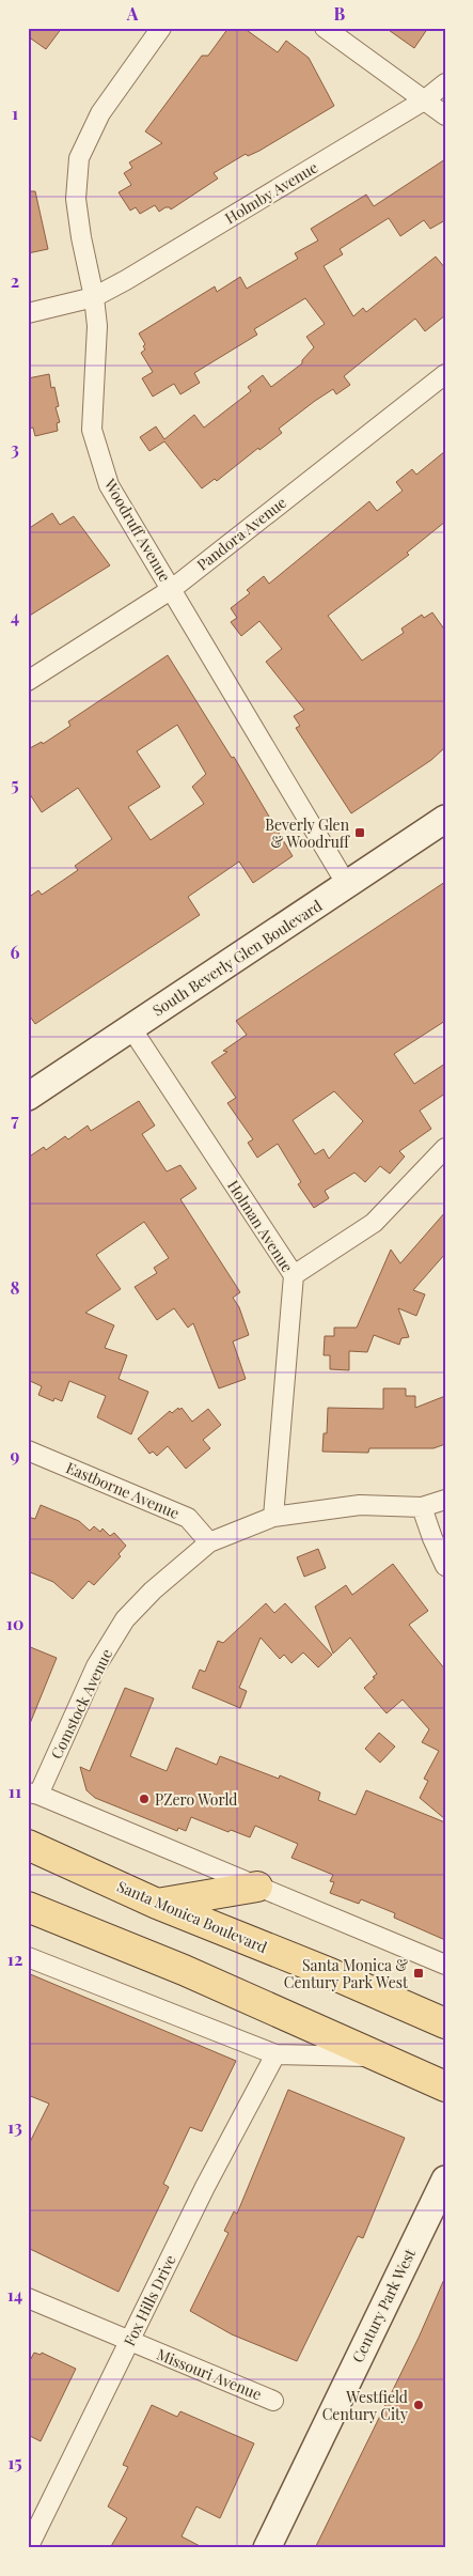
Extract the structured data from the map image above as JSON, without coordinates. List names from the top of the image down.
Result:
{
  "streets": {
    "main road": ["South Beverly Glen Boulevard", "Santa Monica Boulevard", "Century Park West"],
    "street": [
      "Holmby Avenue",
      "Woodruff Avenue",
      "Pandora Avenue",
      "Holman Avenue",
      "Eastborne Avenue",
      "Comstock Avenue",
      "Fox Hills Drive",
      "Missouri Avenue"
    ]
  },
  "crossings": [
    ["Holmby Avenue", "Woodruff Avenue"],
    ["Woodruff Avenue", "Pandora Avenue"],
    ["Woodruff Avenue", "South Beverly Glen Boulevard"],
    ["South Beverly Glen Boulevard", "Holman Avenue"],
    ["Holman Avenue", "Comstock Avenue"],
    ["Eastborne Avenue", "Comstock Avenue"],
    ["Fox Hills Drive", "Missouri Avenue"]
  ],
  "places": {
    "transit": ["Beverly Glen & Woodruff", "Santa Monica & Century Park West"],
    "other": ["PZero World", "Westfield Century City"]
  },
  "grid": {
    "columns": ["A", "B"],
    "rows": [
      "1",
      "2",
      "3",
      "4",
      "5",
      "6",
      "7",
      "8",
      "9",
      "10",
      "11",
      "12",
      "13",
      "14",
      "15"
    ]
  }
}
